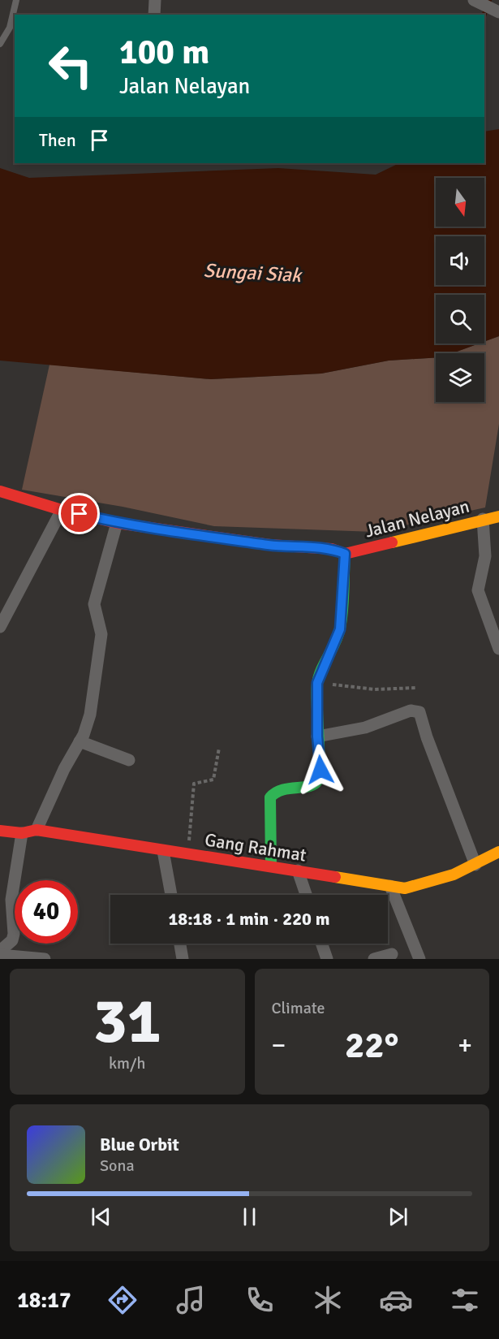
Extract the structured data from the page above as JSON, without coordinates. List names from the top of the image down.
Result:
{
  "streets": {
    "street": ["Jalan Nelayan", "Gang Rahmat"]
  },
  "water": ["Sungai Siak"],
  "north": "bottom",
  "page": {
    "turn": ["100 m", "Jalan Nelayan"],
    "then": "Then",
    "limit": "40",
    "trip": "18:18 · 1 min · 220 m",
    "tile": [
      ["31", "km/h"],
      "Climate"
    ],
    "heat": ["−", "22°", "+"],
    "song": ["Blue Orbit", "Sona"],
    "tabs": "18:17"
  }
}
